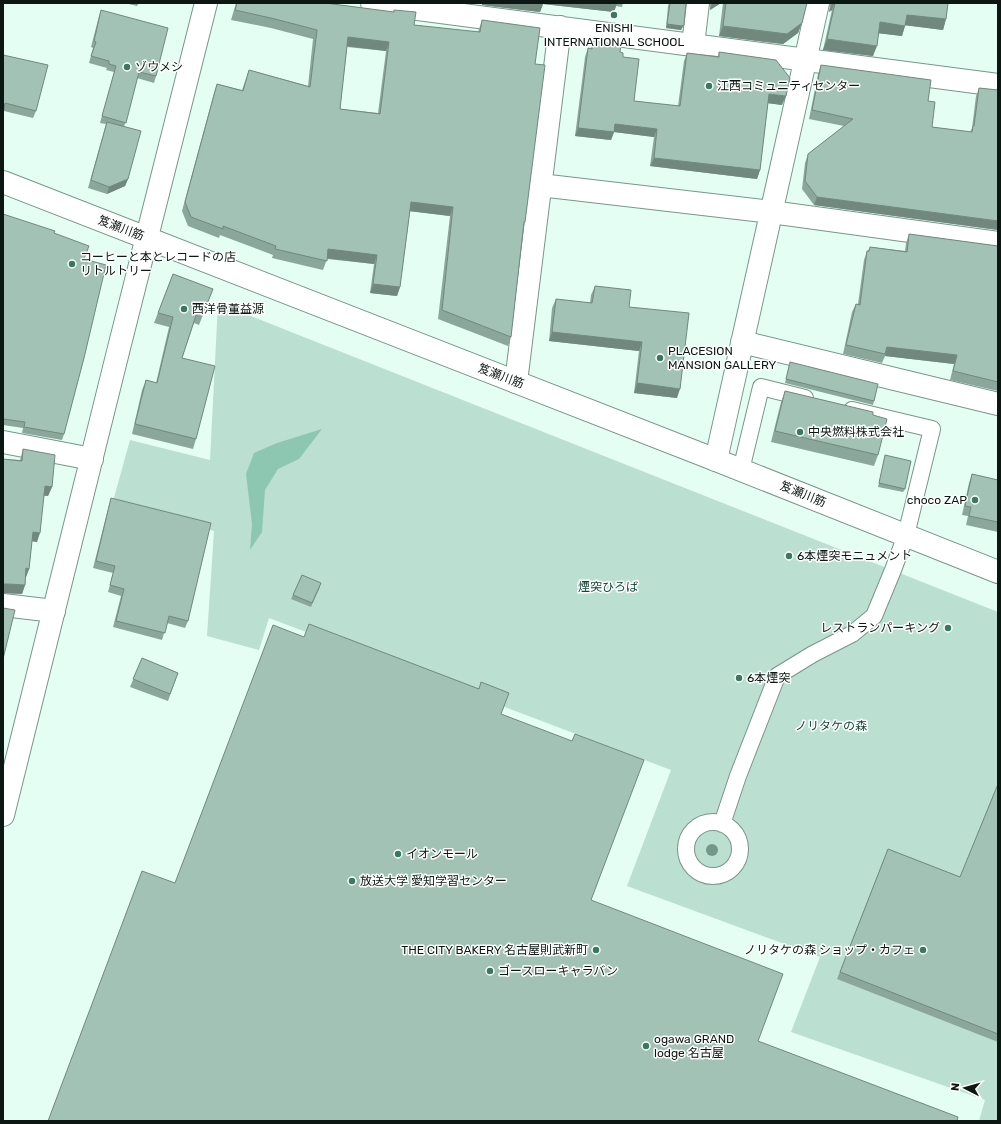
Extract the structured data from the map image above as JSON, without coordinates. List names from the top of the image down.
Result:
{
  "streets": {
    "street": ["笈瀬川筋"]
  },
  "parks": ["煙突ひろば", "ノリタケの森"],
  "places": [
    "ENISHI INTERNATIONAL SCHOOL",
    "ゾウメシ",
    "江西コミュニティセンター",
    "コーヒーと本とレコードの店 リトルトリー",
    "西洋骨董益源",
    "PLACESION MANSION GALLERY",
    "中央燃料株式会社",
    "choco ZAP",
    "6本煙突モニュメント",
    "レストランパーキング",
    "6本煙突",
    "イオンモール",
    "放送大学 愛知学習センター",
    "THE CITY BAKERY 名古屋則武新町",
    "ノリタケの森 ショップ・カフェ",
    "ゴースローキャラバン",
    "ogawa GRAND lodge 名古屋"
  ],
  "north": "left"
}
